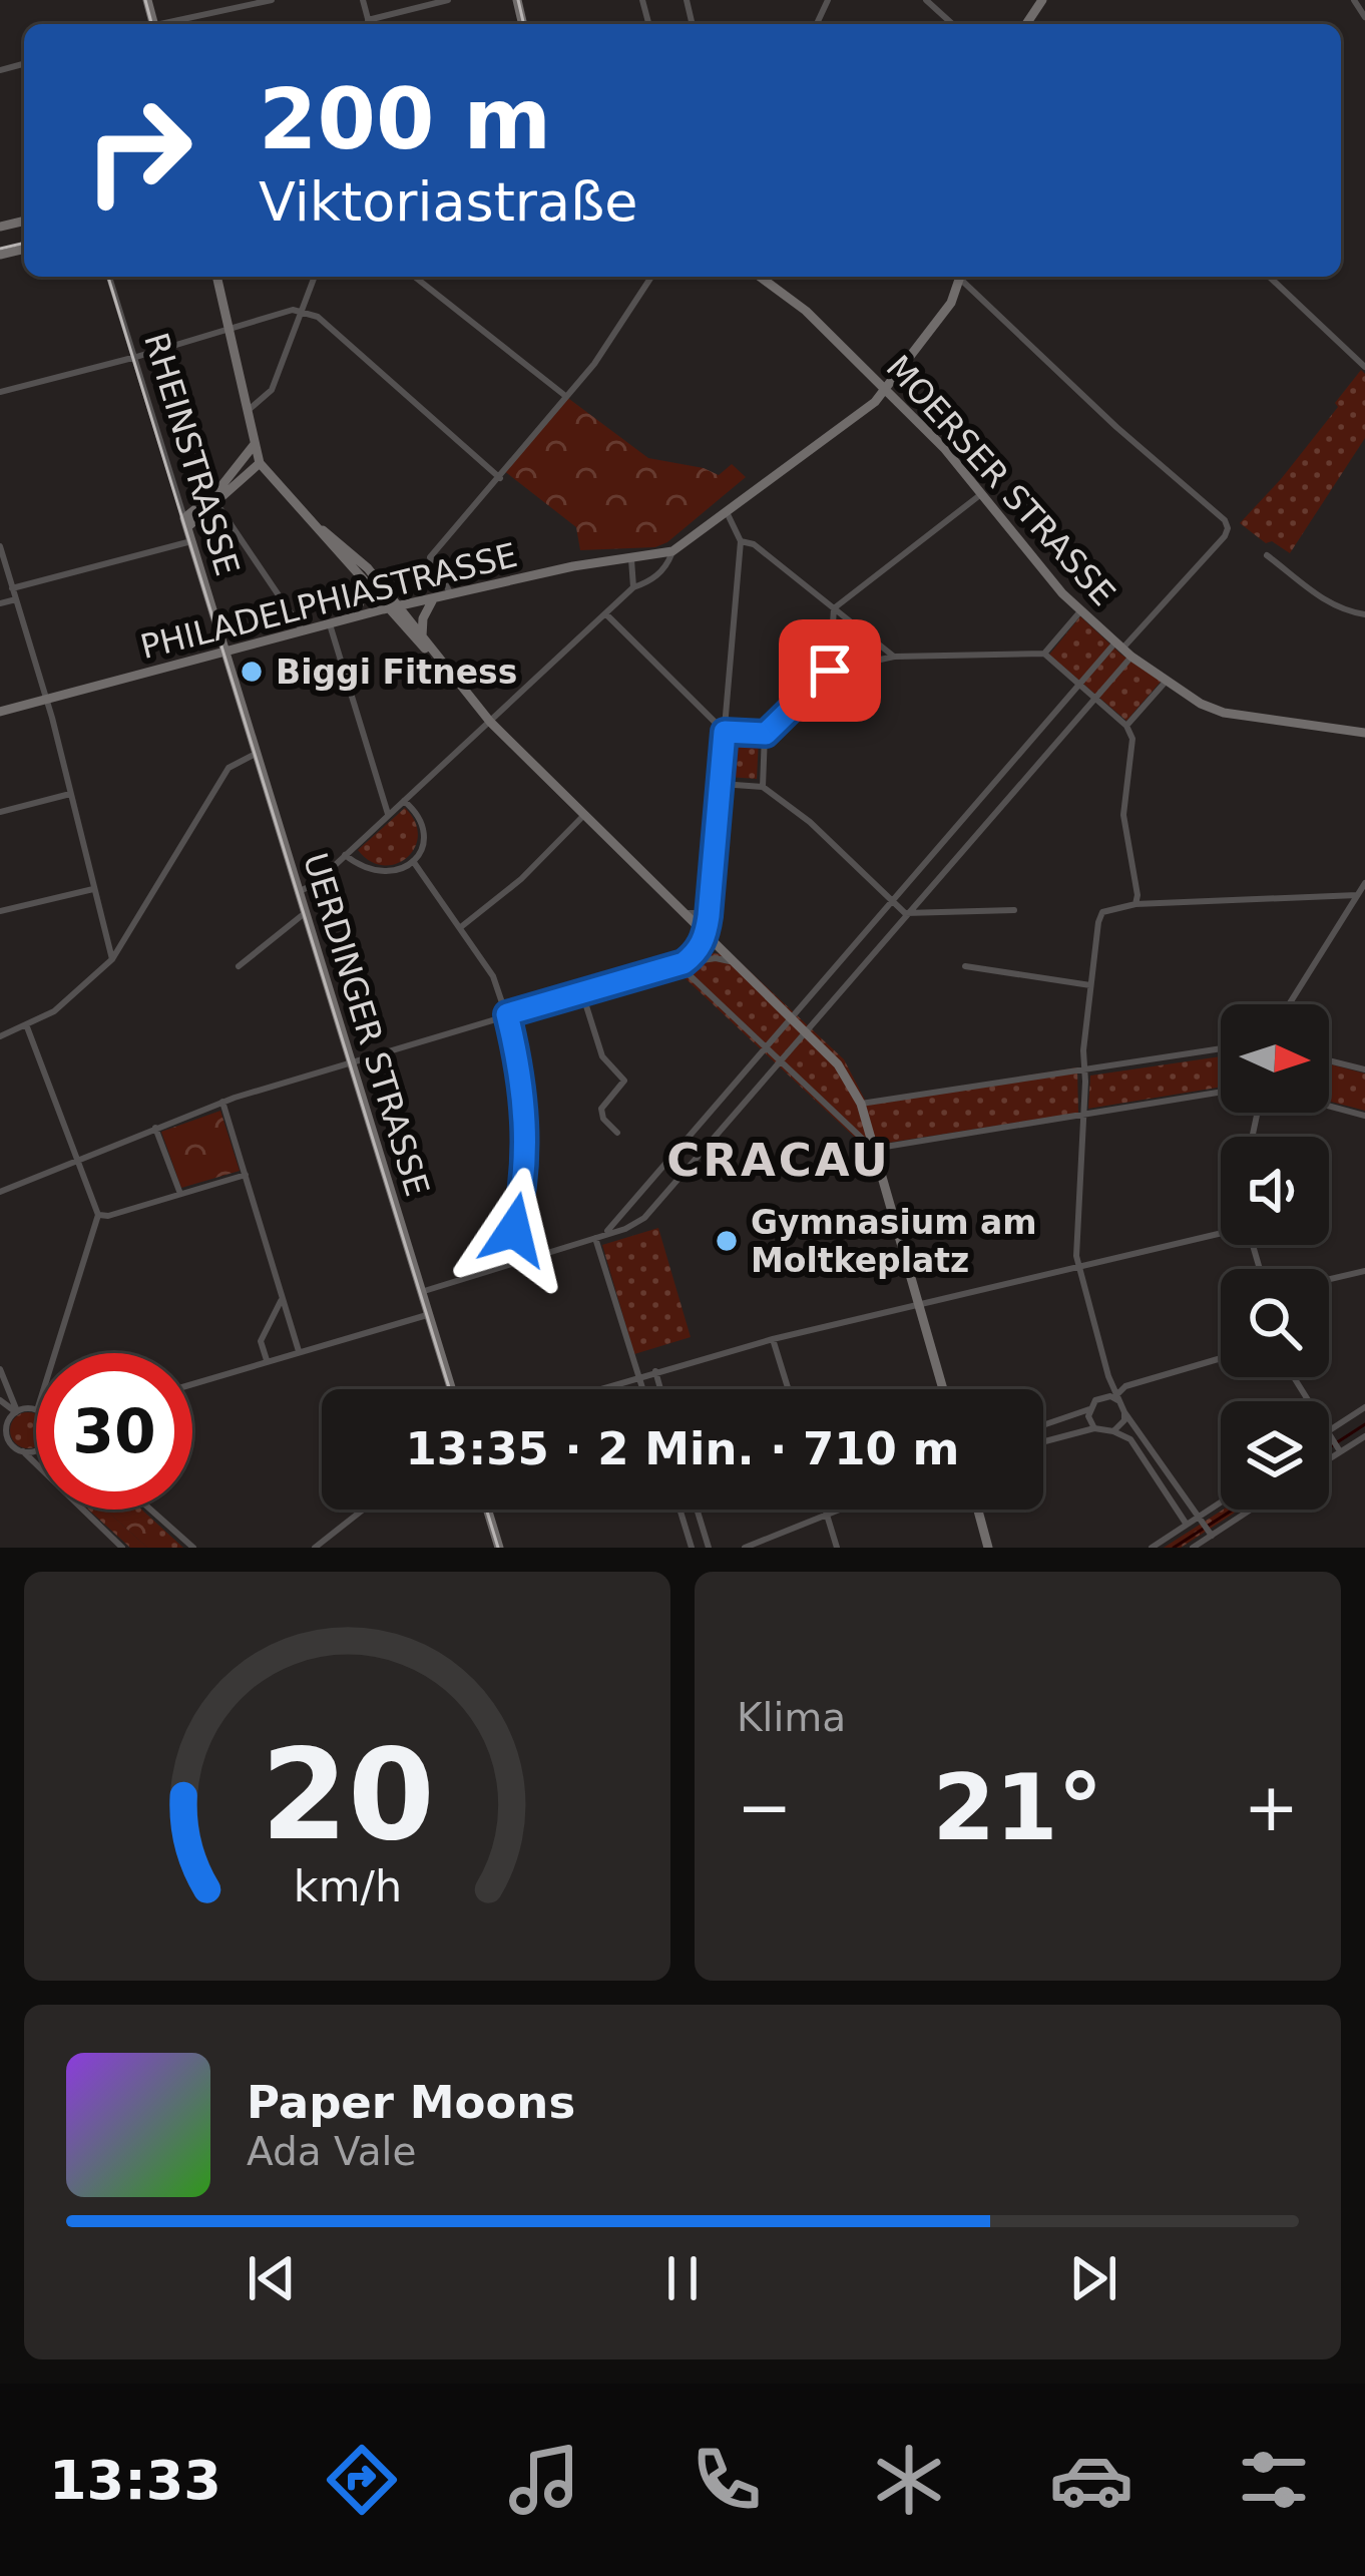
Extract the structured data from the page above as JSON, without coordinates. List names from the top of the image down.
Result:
{
  "streets": {
    "main road": [
      "RHEINSTRASSE",
      "MOERSER STRASSE",
      "PHILADELPHIASTRASSE",
      "UERDINGER STRASSE"
    ]
  },
  "crossings": [
    ["RHEINSTRASSE", "PHILADELPHIASTRASSE"],
    ["RHEINSTRASSE", "UERDINGER STRASSE"],
    ["PHILADELPHIASTRASSE", "UERDINGER STRASSE"]
  ],
  "districts": ["CRACAU"],
  "places": ["Biggi Fitness", "Gymnasium am Moltkeplatz"],
  "north": "right",
  "page": {
    "turn": ["200 m", "Viktoriastraße"],
    "limit": "30",
    "trip": "13:35 · 2 Min. · 710 m",
    "tile": "Klima",
    "heat": ["−", "21°", "+"],
    "song": ["Paper Moons", "Ada Vale"],
    "tabs": "13:33",
    "gauge": ["20", "km/h"]
  }
}
